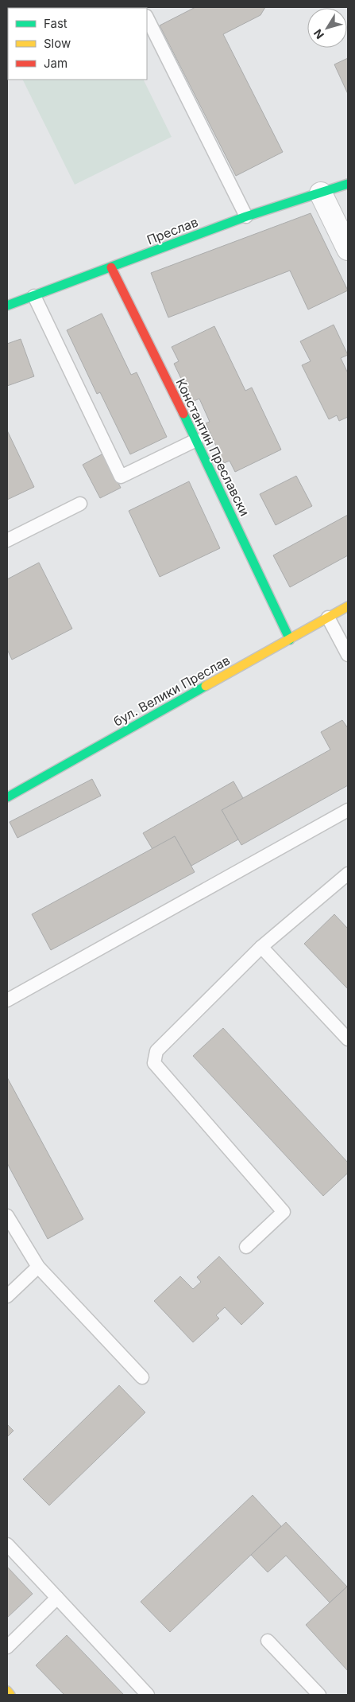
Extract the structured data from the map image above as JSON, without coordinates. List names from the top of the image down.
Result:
{
  "streets": {
    "street": ["Преслав", "Константин Преславски", "бул. Велики Преслав"]
  },
  "crossings": [
    ["Преслав", "Константин Преславски"],
    ["Константин Преславски", "бул. Велики Преслав"]
  ],
  "legend": ["Fast", "Slow", "Jam"],
  "north": "bottom left"
}
